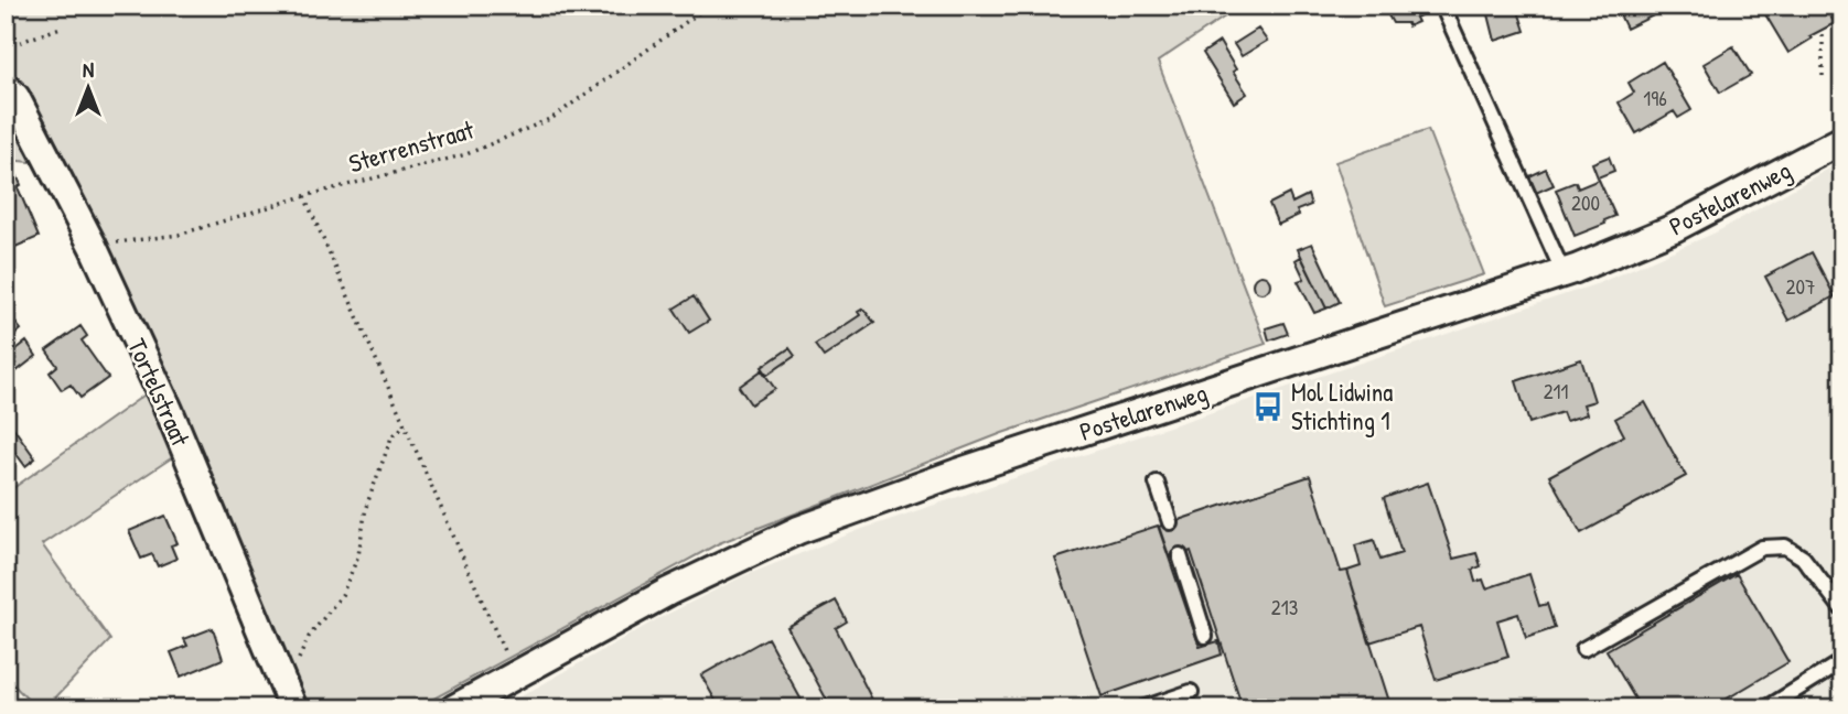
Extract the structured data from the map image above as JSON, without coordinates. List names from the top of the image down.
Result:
{
  "streets": {
    "street": ["Postelarenweg", "Tortelstraat"],
    "path": ["Sterrenstraat"]
  },
  "crossings": [
    ["Sterrenstraat", "Tortelstraat"]
  ],
  "places": {
    "bus stop": ["Mol Lidwina Stichting 1"]
  },
  "house_numbers": [
    "196",
    "200",
    "207",
    "211",
    "213"
  ],
  "north": "top"
}
